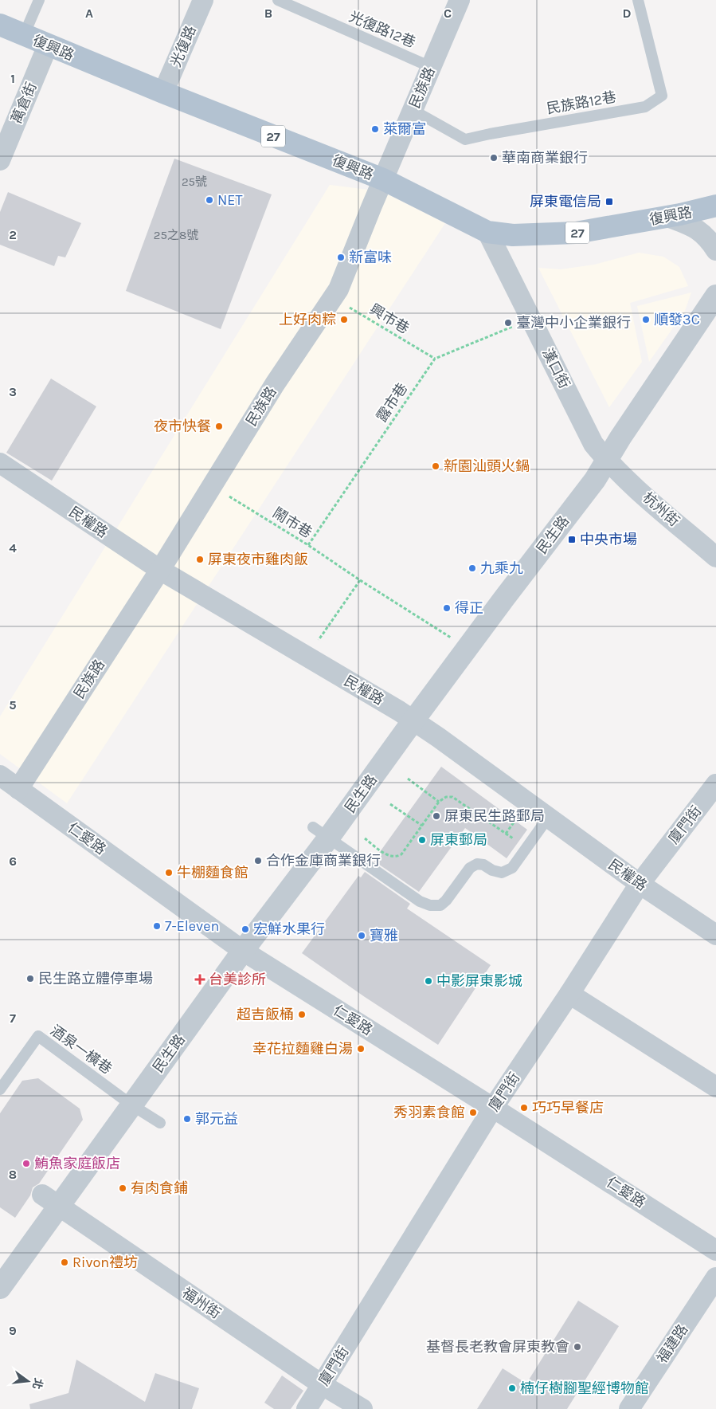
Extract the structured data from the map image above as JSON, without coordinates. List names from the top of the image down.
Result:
{
  "streets": {
    "main road": ["復興路", "27"],
    "street": [
      "光復路",
      "民族路",
      "萬倉街",
      "漢口街",
      "杭州街",
      "民權路",
      "民生路",
      "廈門街",
      "仁愛路",
      "福州街",
      "福建路"
    ],
    "lane": ["光復路12巷", "民族路12巷", "酒泉一橫巷"],
    "path": ["興市巷", "露市巷", "鬧市巷"]
  },
  "crossings": [
    ["光復路12巷", "民族路"],
    ["光復路", "復興路"],
    ["復興路", "民族路"],
    ["復興路", "萬倉街"],
    ["復興路", "漢口街"],
    ["民族路", "民族路12巷"],
    ["民族路", "興市巷"],
    ["民族路", "民權路"],
    ["民族路", "鬧市巷"],
    ["民族路", "仁愛路"],
    ["興市巷", "露市巷"],
    ["漢口街", "杭州街"],
    ["漢口街", "民生路"],
    ["露市巷", "鬧市巷"],
    ["杭州街", "民生路"],
    ["民權路", "民生路"],
    ["民權路", "廈門街"],
    ["鬧市巷", "民生路"],
    ["民生路", "仁愛路"],
    ["民生路", "酒泉一橫巷"],
    ["民生路", "福州街"],
    ["廈門街", "仁愛路"],
    ["廈門街", "福州街"]
  ],
  "places": {
    "other": [
      "萊爾富",
      "華南商業銀行",
      "NET",
      "新富味",
      "上好肉粽",
      "順發3C",
      "臺灣中小企業銀行",
      "夜市快餐",
      "新園汕頭火鍋",
      "屏東夜市雞肉飯",
      "九乘九",
      "得正",
      "屏東民生路郵局",
      "屏東郵局",
      "合作金庫商業銀行",
      "牛棚麵食館",
      "7-Eleven",
      "宏鮮水果行",
      "寶雅",
      "民生路立體停車場",
      "中影屏東影城",
      "超吉飯桶",
      "幸花拉麵雞白湯",
      "巧巧早餐店",
      "秀羽素食館",
      "郭元益",
      "鮪魚家庭飯店",
      "有肉食鋪",
      "Rivon禮坊",
      "基督長老教會屏東教會",
      "楠仔樹腳聖經博物館"
    ],
    "transit": ["屏東電信局", "中央市場"],
    "health": ["台美診所"]
  },
  "house_numbers": ["25號", "25之8號"],
  "north": "right",
  "grid": {
    "columns": [
      "A",
      "B",
      "C",
      "D"
    ],
    "rows": [
      "1",
      "2",
      "3",
      "4",
      "5",
      "6",
      "7",
      "8",
      "9"
    ]
  }
}
